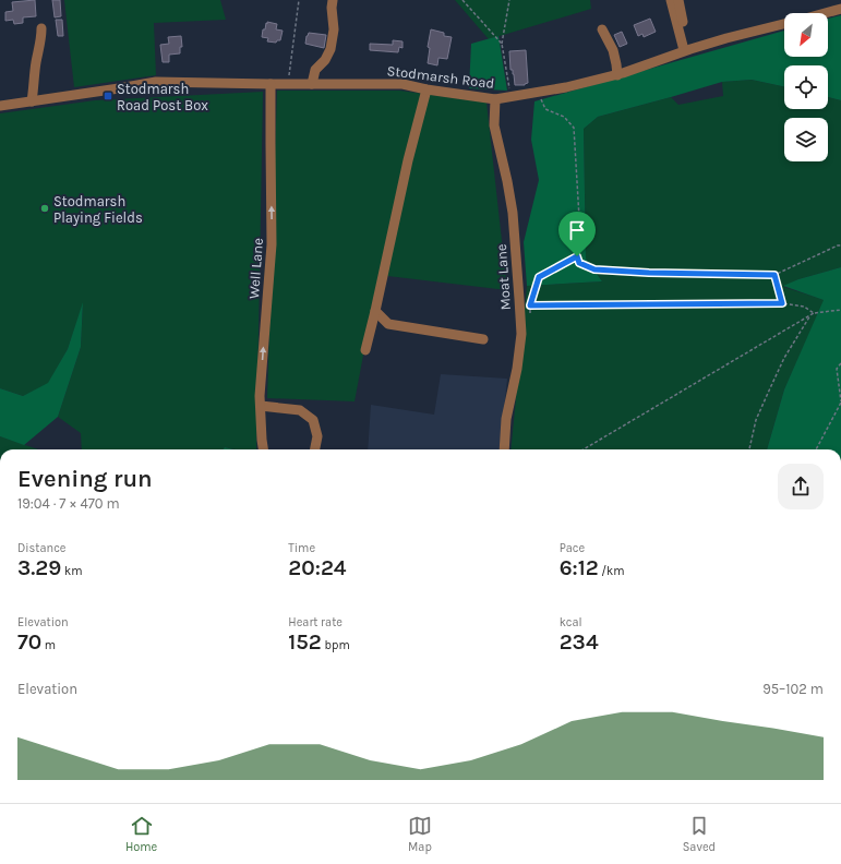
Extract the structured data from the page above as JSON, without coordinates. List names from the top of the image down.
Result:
{
  "streets": {
    "street": ["Stodmarsh Road", "Well Lane", "Moat Lane"]
  },
  "crossings": [
    ["Stodmarsh Road", "Well Lane"],
    ["Stodmarsh Road", "Moat Lane"]
  ],
  "one_way": ["Well Lane"],
  "places": {
    "transit": ["Stodmarsh Road Post Box"],
    "other": ["Stodmarsh Playing Fields"]
  },
  "north": "bottom left",
  "page": {
    "heading": ["Evening run", "19:04 · 7 × 470 m"],
    "stats": [
      ["Distance", "3.29 km"],
      ["Time", "20:24"],
      ["Pace", "6:12 /km"],
      ["Elevation", "70 m"],
      ["Heart rate", "152 bpm"],
      ["kcal", "234"]
    ],
    "chart": ["Elevation", "95–102 m"],
    "tabs": ["Home", "Map", "Saved"]
  }
}
